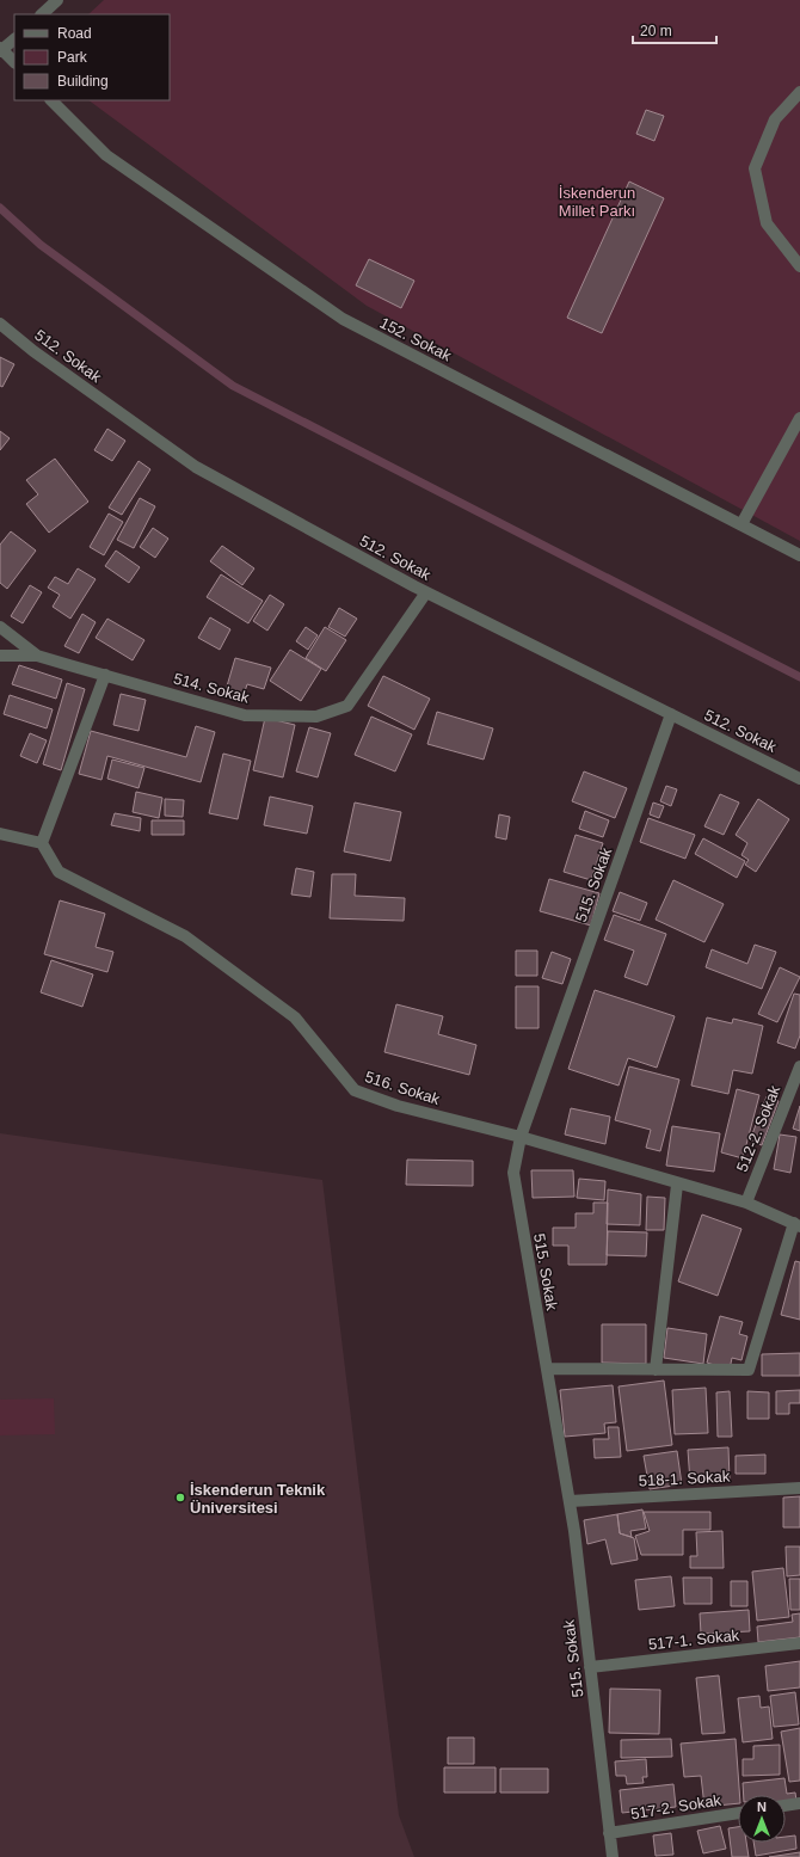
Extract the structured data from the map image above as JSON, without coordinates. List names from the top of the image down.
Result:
{
  "streets": {
    "street": [
      "152. Sokak",
      "512. Sokak",
      "514. Sokak",
      "515. Sokak",
      "516. Sokak",
      "512-2. Sokak",
      "518-1. Sokak",
      "517-1. Sokak",
      "517-2. Sokak"
    ]
  },
  "crossings": [
    ["512. Sokak", "514. Sokak"],
    ["512. Sokak", "515. Sokak"],
    ["515. Sokak", "516. Sokak"],
    ["515. Sokak", "518-1. Sokak"],
    ["515. Sokak", "517-1. Sokak"],
    ["515. Sokak", "517-2. Sokak"],
    ["516. Sokak", "512-2. Sokak"]
  ],
  "parks": ["İskenderun Millet Parkı"],
  "places": ["İskenderun Teknik Üniversitesi"],
  "legend": ["Road", "Park", "Building"],
  "scale_bar": "20 m",
  "north": "top"
}
